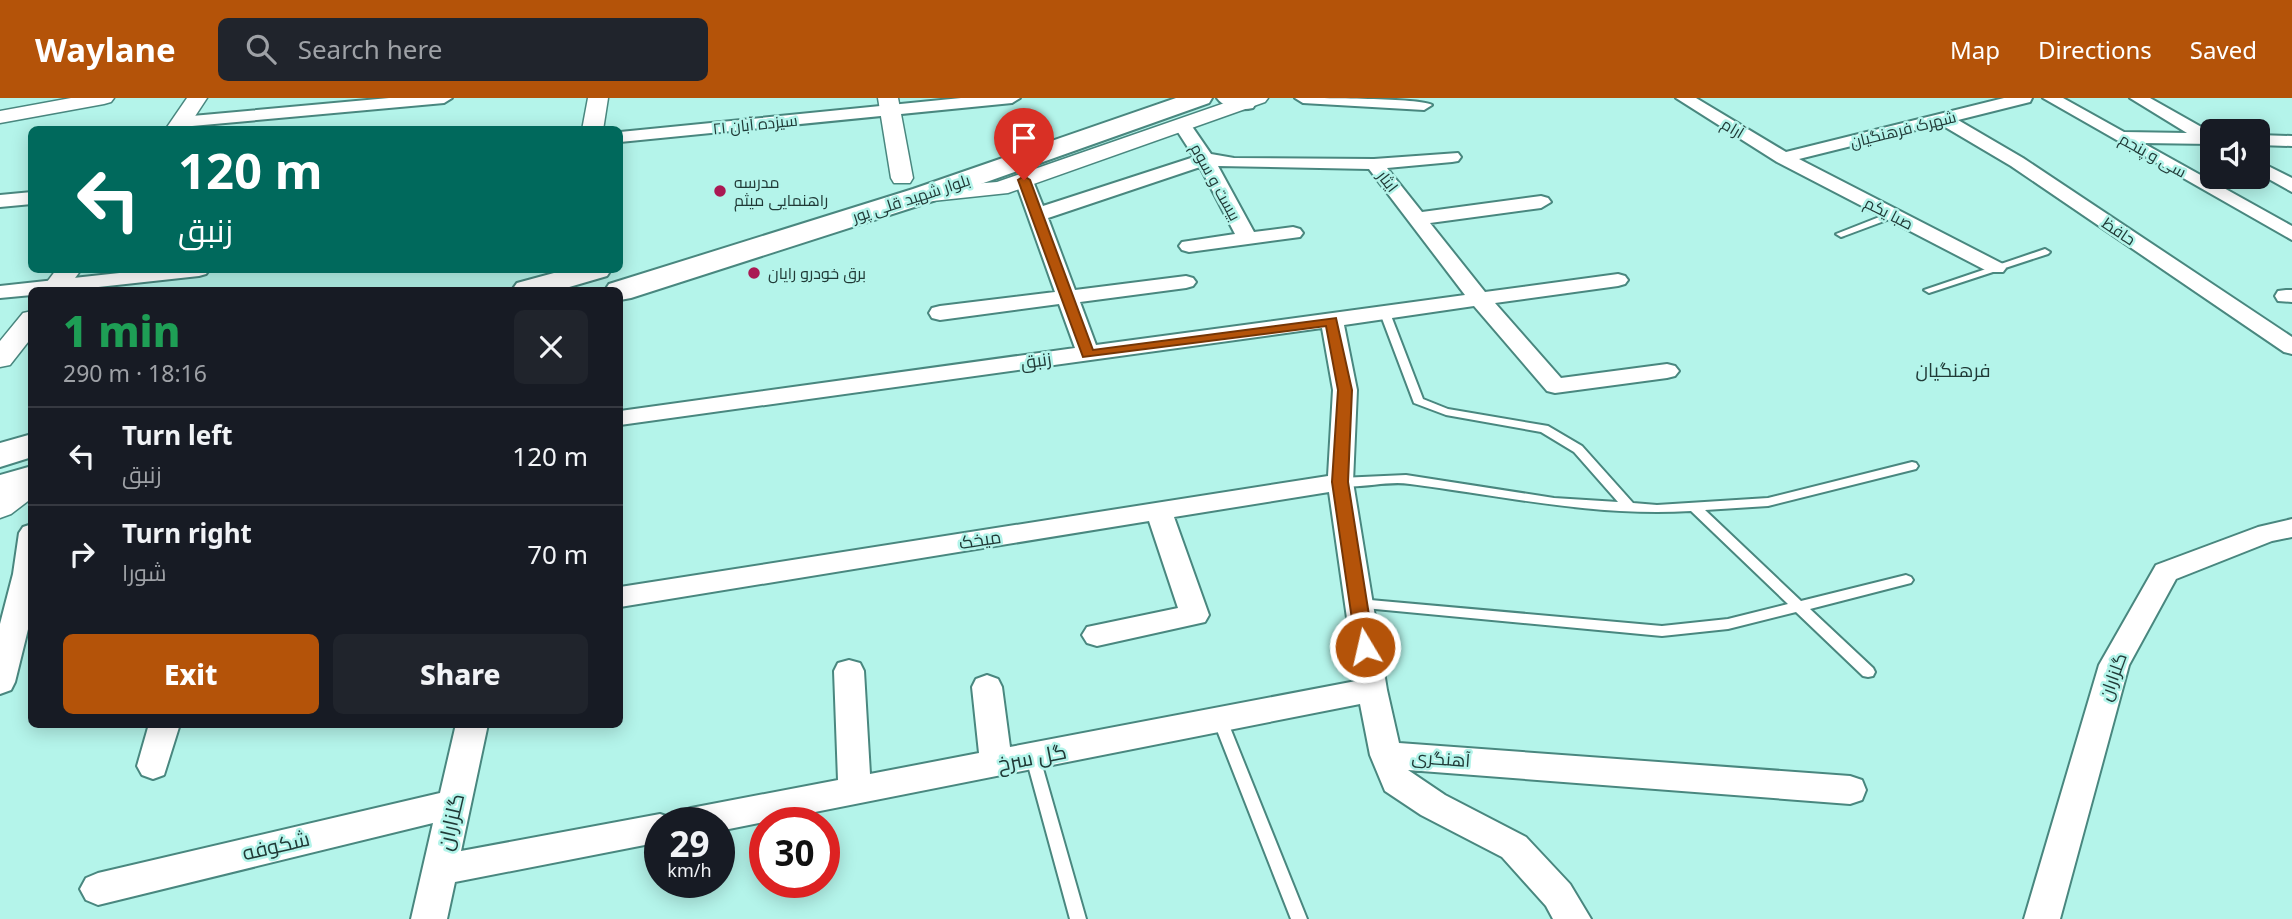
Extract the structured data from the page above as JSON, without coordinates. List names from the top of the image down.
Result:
{
  "streets": {
    "highway": ["بلوار شهید قلی پور"],
    "street": [
      "سیزده آبان ۲۱",
      "آرام",
      "شهرک فرهنگیان",
      "سی و پنجم",
      "ایثار",
      "بیست و سوم",
      "صبا یکم",
      "حافظ",
      "زنبق",
      "میخک",
      "گلزاران",
      "گل سرخ",
      "آهنگری",
      "شکوفه"
    ]
  },
  "crossings": [
    ["آرام", "شهرک فرهنگیان"],
    ["آرام", "صبا یکم"],
    ["شهرک فرهنگیان", "صبا یکم"],
    ["شهرک فرهنگیان", "حافظ"],
    ["ایثار", "بیست و سوم"],
    ["ایثار", "زنبق"],
    ["زنبق", "آهنگری"],
    ["میخک", "آهنگری"],
    ["گلزاران", "شکوفه"],
    ["گل سرخ", "آهنگری"]
  ],
  "districts": ["فرهنگیان"],
  "places": ["مدرسه راهنمایی میثم", "برق خودرو رایان"],
  "page": {
    "header": "Waylane",
    "search": "Search here",
    "nav": ["Map", "Directions", "Saved"],
    "turn": ["120 m", "زنبق"],
    "heading": ["1 min", "290 m · 18:16"],
    "list": [
      {
        "name": "Turn left",
        "note": "زنبق",
        "value": "120 m"
      },
      {
        "name": "Turn right",
        "note": "شورا",
        "value": "70 m"
      }
    ],
    "buttons": ["Exit", "Share"],
    "speed": "29 km/h",
    "limit": "30"
  }
}
